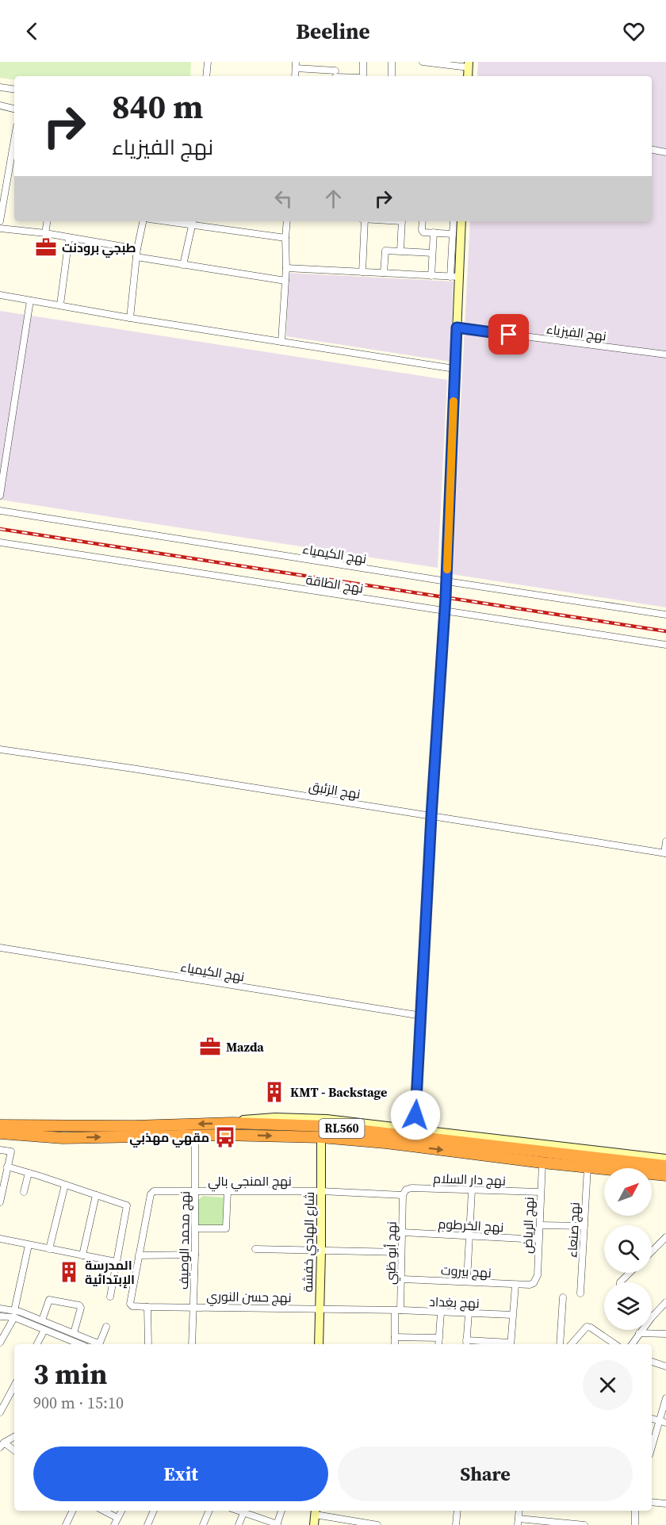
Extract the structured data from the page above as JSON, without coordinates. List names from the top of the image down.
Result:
{
  "streets": {
    "highway": ["RL560"],
    "street": [
      "نهج الفيزياء",
      "نهج الكيمياء",
      "نهج الطاقة",
      "نهج الزئبق",
      "نهج دار السلام",
      "نهج المنجي بالي",
      "نهج الخرطوم",
      "نهج الرياض",
      "نهج صنعاء",
      "نهج محمد الوصيف",
      "شارع الهادي خفشة",
      "نهج أبو ظبي",
      "نهج بيروت",
      "نهج حسن النوري",
      "نهج بغداد"
    ]
  },
  "crossings": [
    ["RL560", "نهج الرياض"],
    ["RL560", "نهج صنعاء"],
    ["RL560", "نهج محمد الوصيف"],
    ["RL560", "شارع الهادي خفشة"],
    ["نهج دار السلام", "نهج المنجي بالي"],
    ["نهج دار السلام", "نهج الرياض"],
    ["نهج دار السلام", "نهج أبو ظبي"],
    ["نهج المنجي بالي", "نهج محمد الوصيف"],
    ["نهج المنجي بالي", "شارع الهادي خفشة"],
    ["نهج المنجي بالي", "نهج أبو ظبي"],
    ["نهج المنجي بالي", "نهج حسن النوري"],
    ["نهج الخرطوم", "نهج الرياض"],
    ["نهج الخرطوم", "نهج أبو ظبي"],
    ["نهج الرياض", "نهج بيروت"],
    ["نهج محمد الوصيف", "نهج حسن النوري"],
    ["شارع الهادي خفشة", "نهج حسن النوري"],
    ["نهج أبو ظبي", "نهج بيروت"],
    ["نهج أبو ظبي", "نهج حسن النوري"],
    ["نهج أبو ظبي", "نهج بغداد"],
    ["نهج حسن النوري", "نهج بغداد"]
  ],
  "places": {
    "office": ["طبجي برودنت", "Mazda"],
    "building": ["KMT - Backstage", "المدرسة الإبتدائية"],
    "bus stop": ["مقهي مهذبي"]
  },
  "north": "top right",
  "page": {
    "header": "Beeline",
    "turn": ["840 m", "نهج الفيزياء"],
    "heading": ["3 min", "900 m · 15:10"],
    "buttons": ["Exit", "Share"]
  }
}
